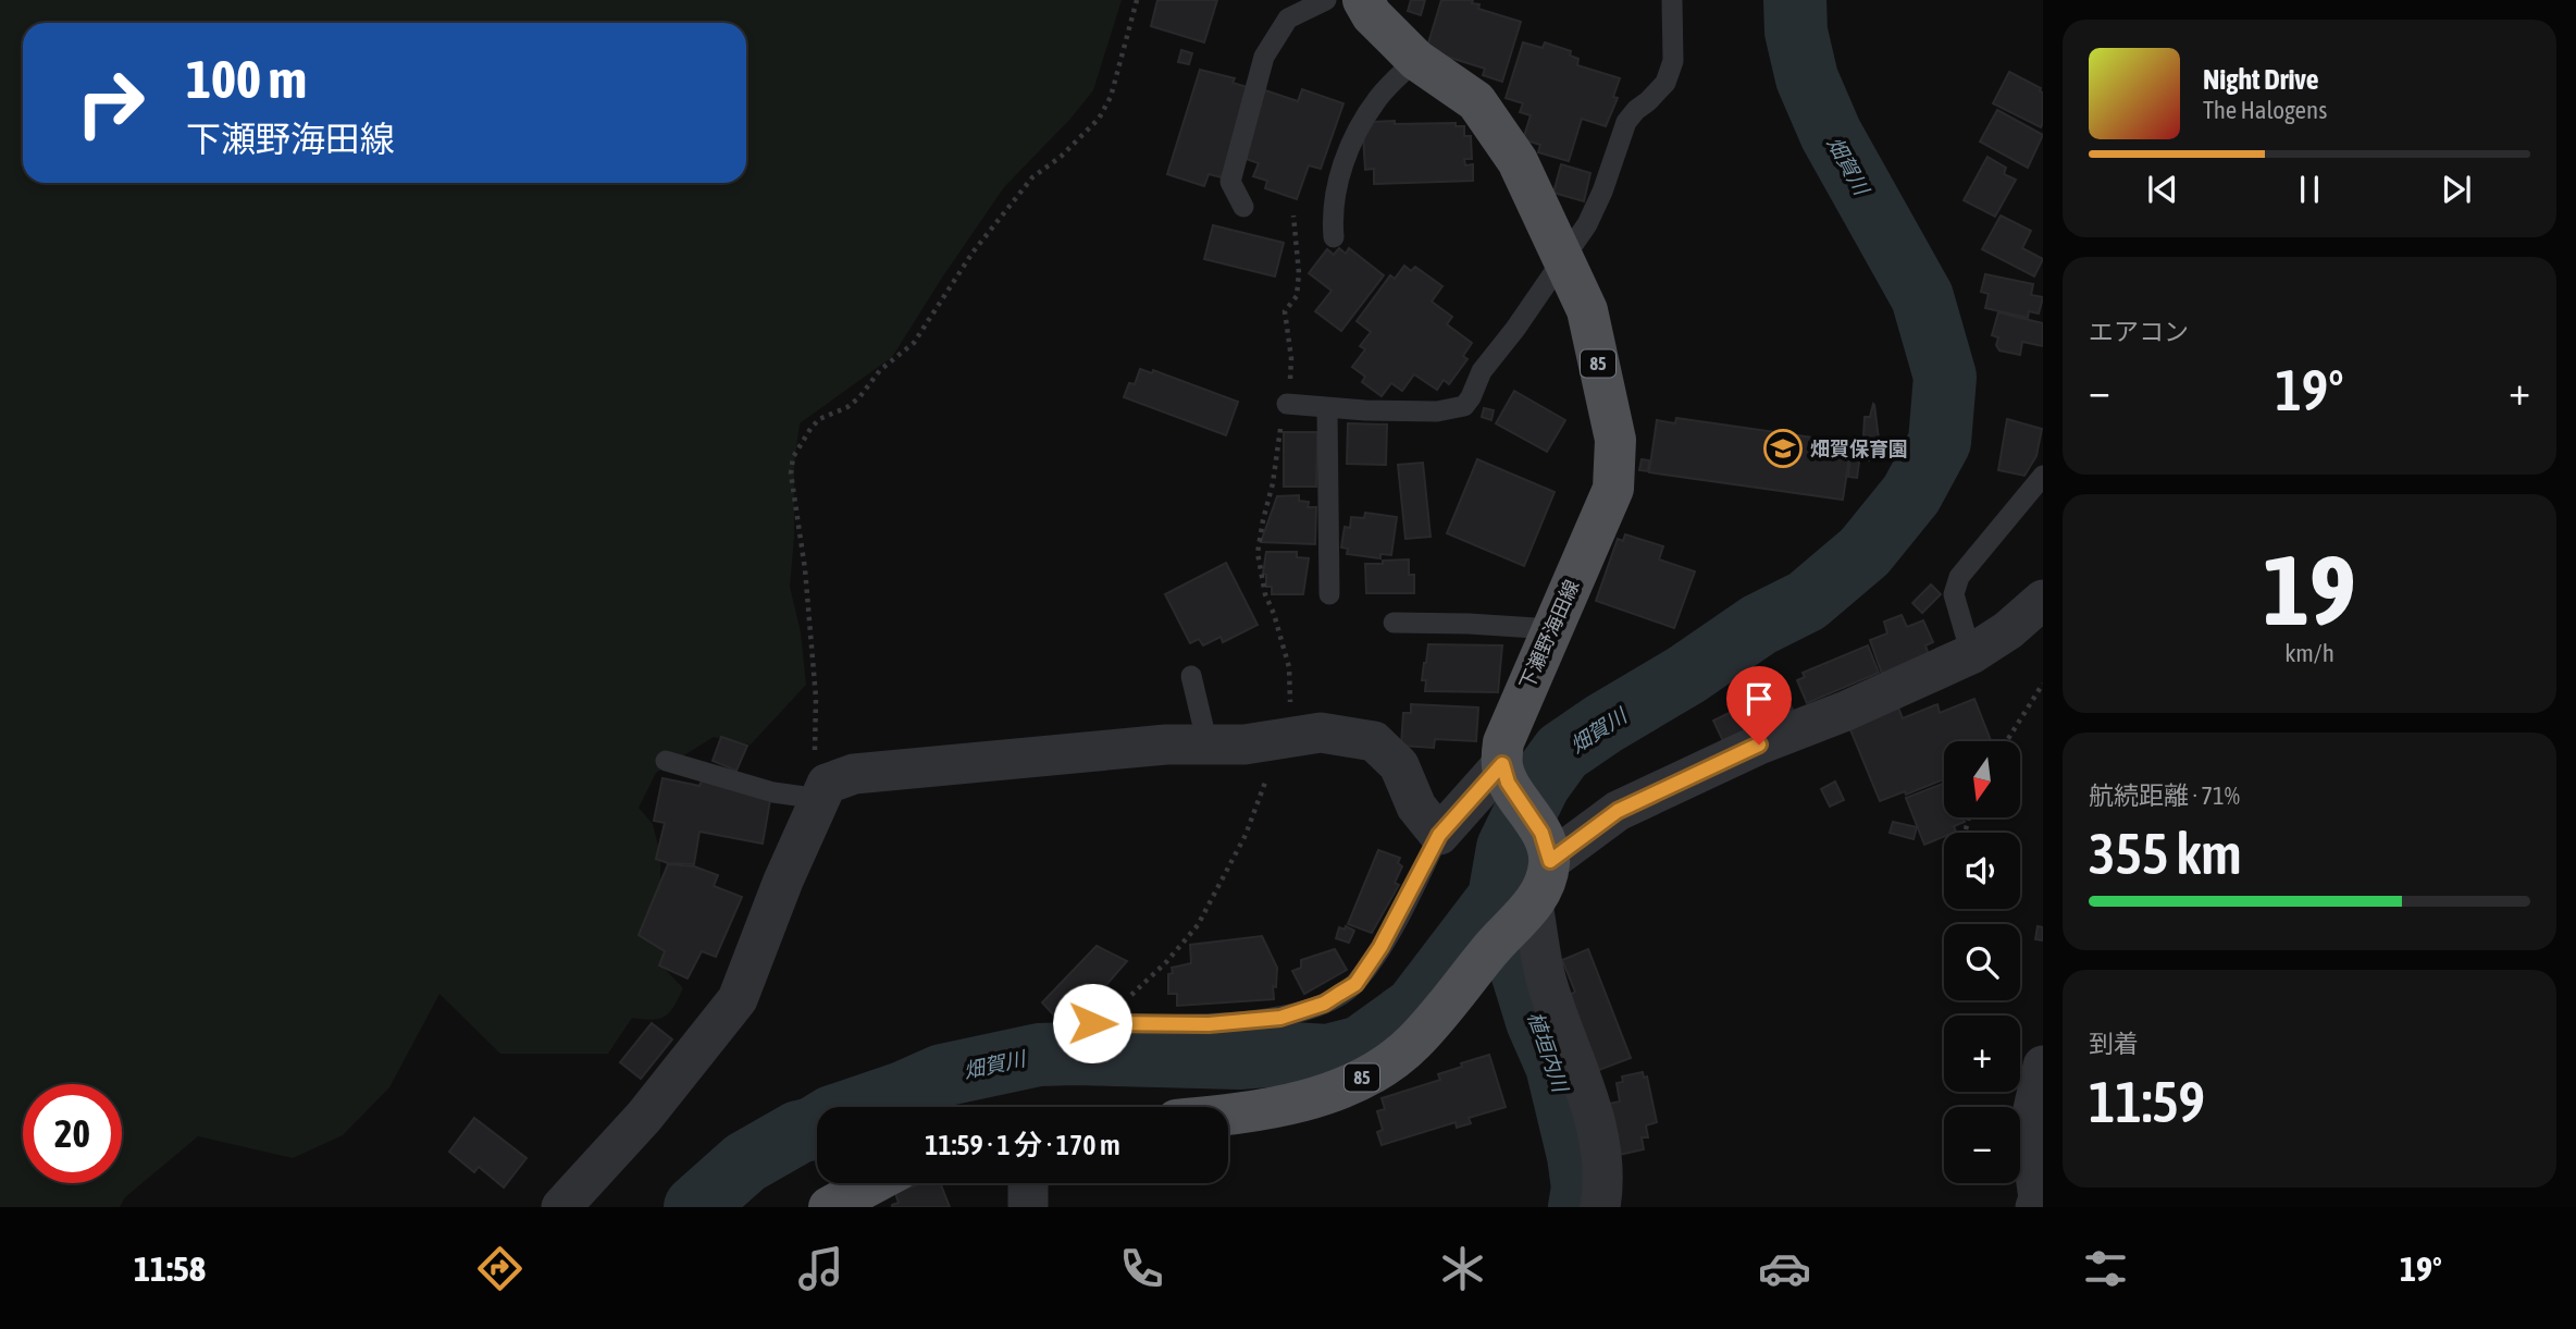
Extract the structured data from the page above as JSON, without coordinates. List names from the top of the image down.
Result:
{
  "streets": {
    "main road": ["85", "下瀬野海田線"]
  },
  "water": ["畑賀川", "植垣内川"],
  "places": {
    "school or university": ["畑賀保育園"]
  },
  "north": "bottom",
  "page": {
    "turn": ["100 m", "下瀬野海田線"],
    "song": ["Night Drive", "The Halogens"],
    "tile": [
      "エアコン",
      ["19", "km/h"],
      ["航続距離 · 71%", "355 km"],
      ["到着", "11:59"]
    ],
    "heat": ["−", "19°", "+"],
    "map_buttons": ["+", "−"],
    "limit": "20",
    "trip": "11:59 · 1 分 · 170 m",
    "tabs": ["11:58", "19°"]
  }
}
